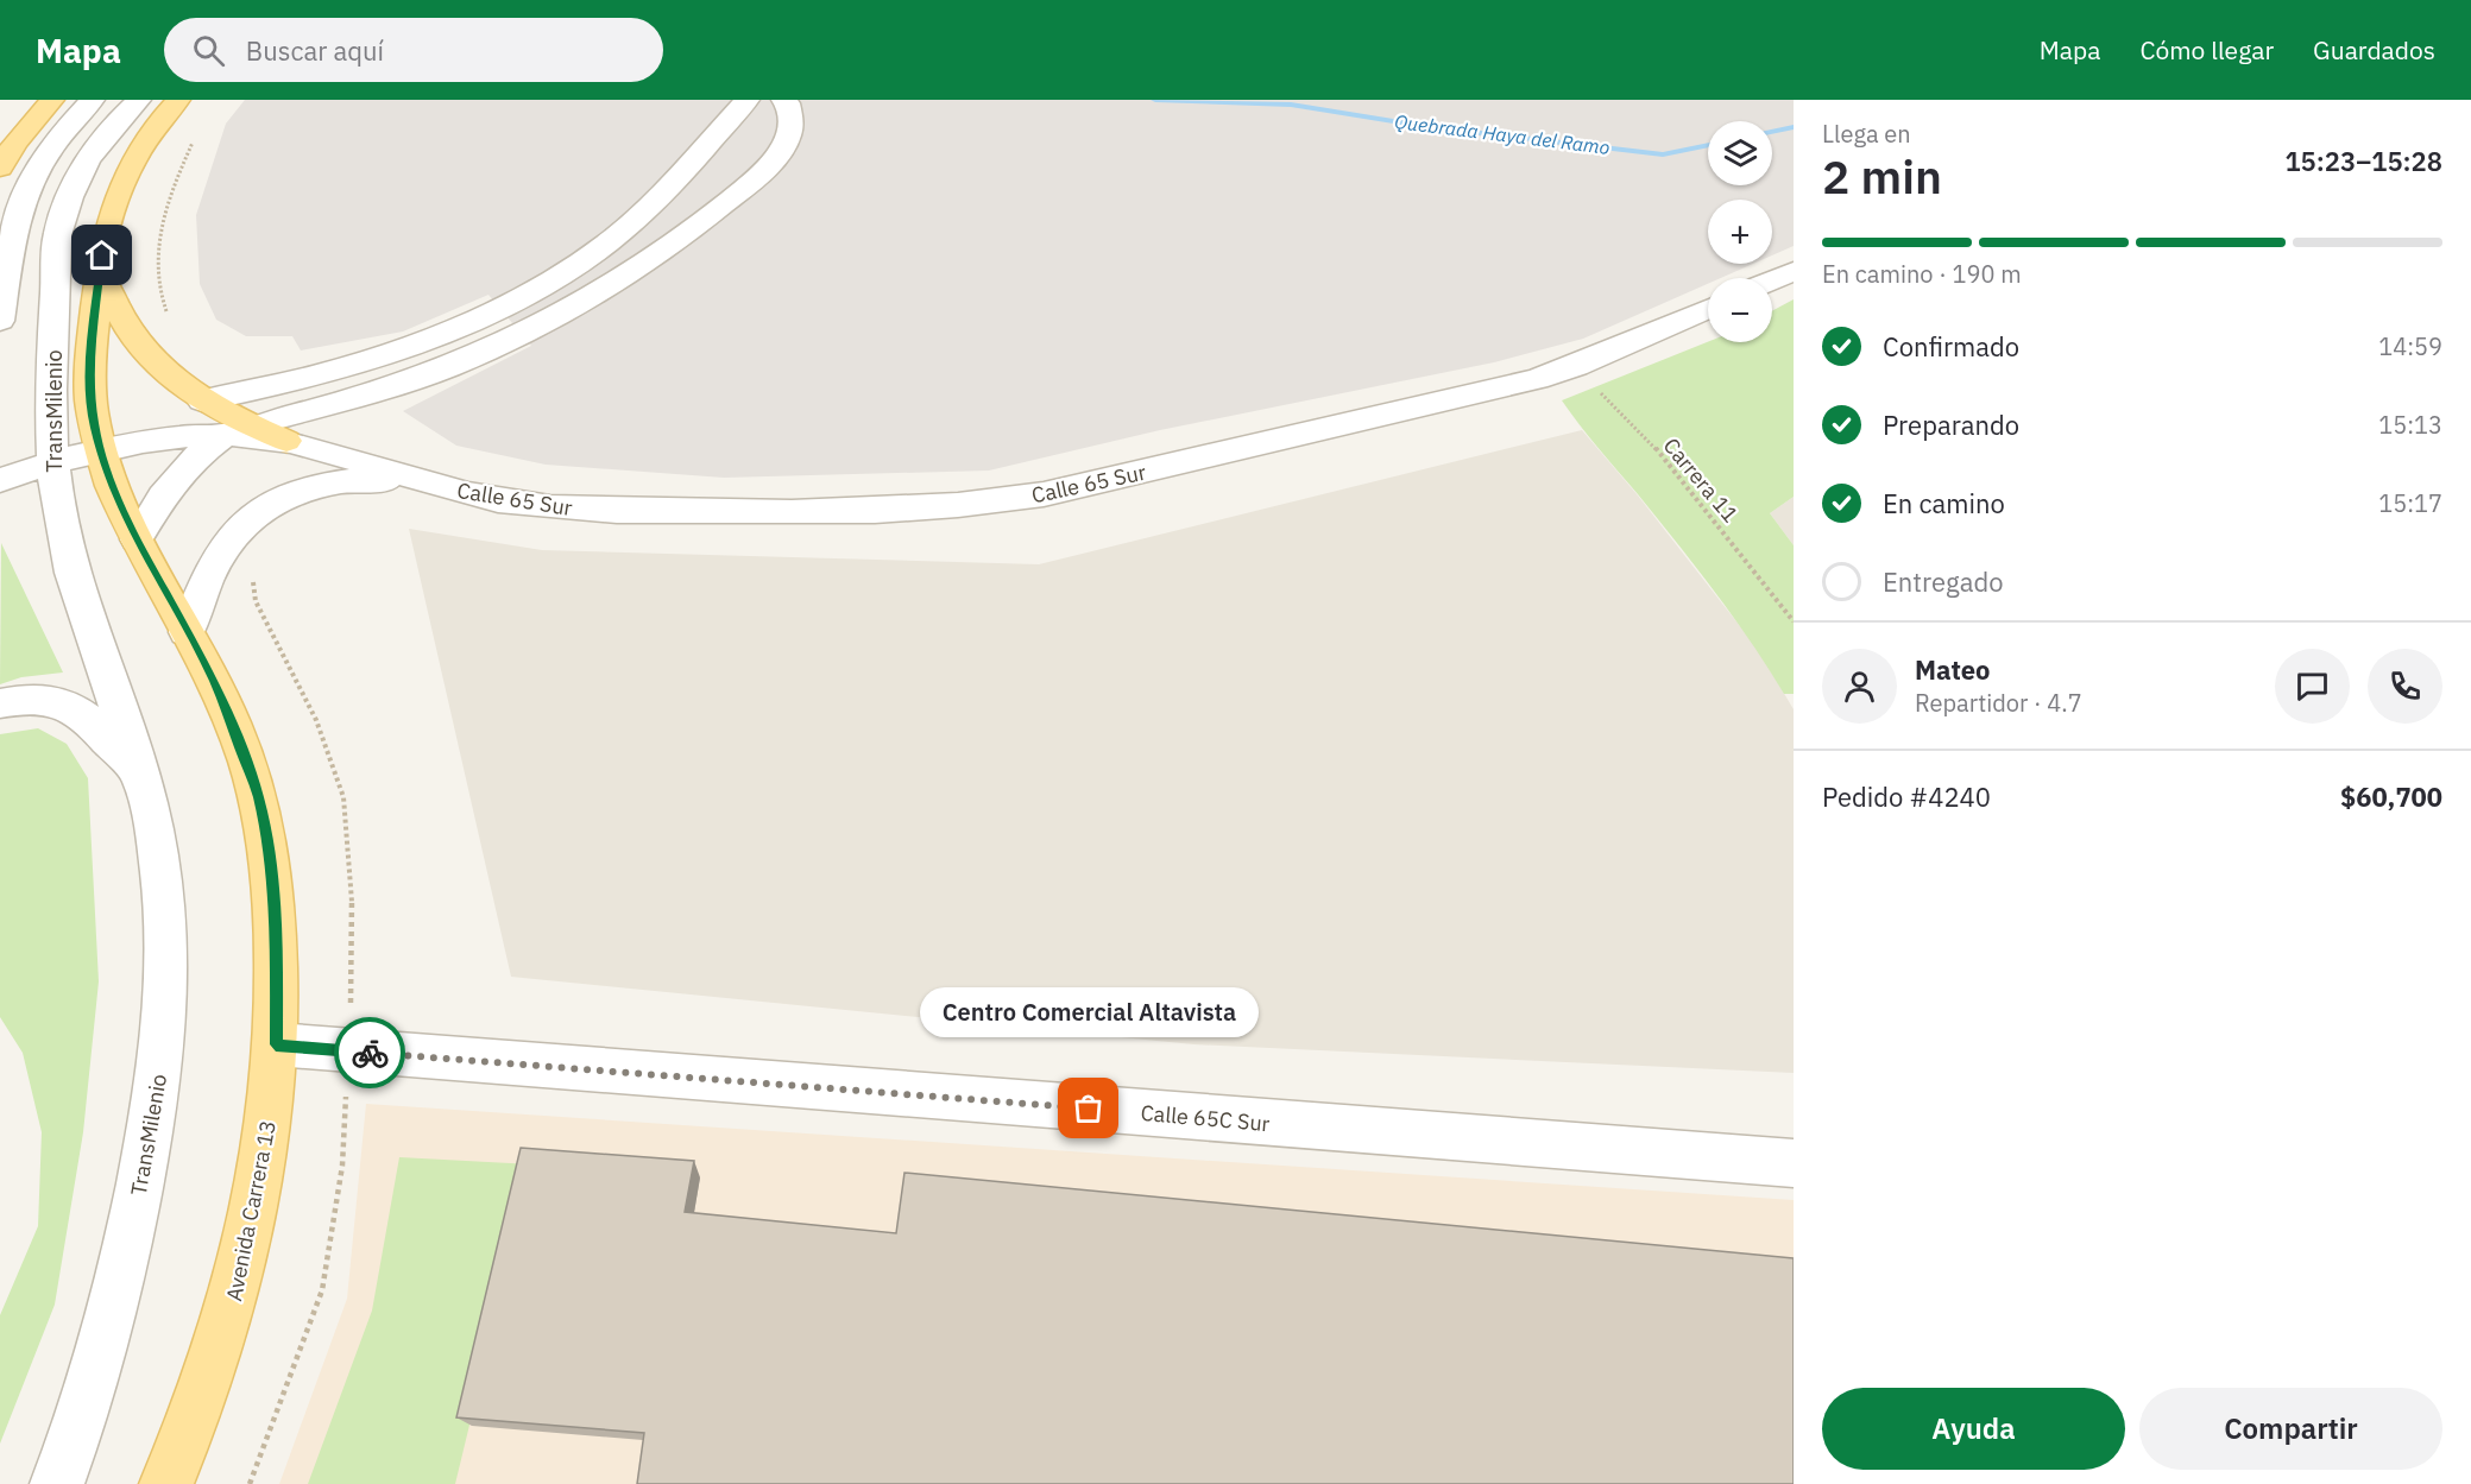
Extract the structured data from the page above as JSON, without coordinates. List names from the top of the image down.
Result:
{
  "streets": {
    "main road": ["Avenida Carrera 13"],
    "street": ["TransMilenio", "Calle 65 Sur", "Calle 65C Sur"],
    "path": ["Carrera 11"]
  },
  "crossings": [
    ["TransMilenio", "Calle 65 Sur"],
    ["Carrera 11", "Calle 65 Sur"],
    ["Calle 65 Sur", "Avenida Carrera 13"],
    ["Calle 65C Sur", "Avenida Carrera 13"]
  ],
  "water": ["Quebrada Haya del Ramo"],
  "places": ["Centro Comercial Altavista"],
  "page": {
    "header": "Mapa",
    "search": "Buscar aquí",
    "nav": ["Mapa", "Cómo llegar", "Guardados"],
    "heading": ["2 min", "Llega en", "15:23–15:28"],
    "panel": [
      "Mateo",
      "Repartidor · 4.7",
      "Pedido #4240",
      "$60,700"
    ],
    "map_buttons": ["+", "−"],
    "bar": "En camino · 190 m",
    "list": [
      ["Confirmado", "14:59"],
      ["Preparando", "15:13"],
      ["En camino", "15:17"],
      "Entregado"
    ],
    "bubble": "Centro Comercial Altavista",
    "buttons": ["Ayuda", "Compartir"]
  }
}
